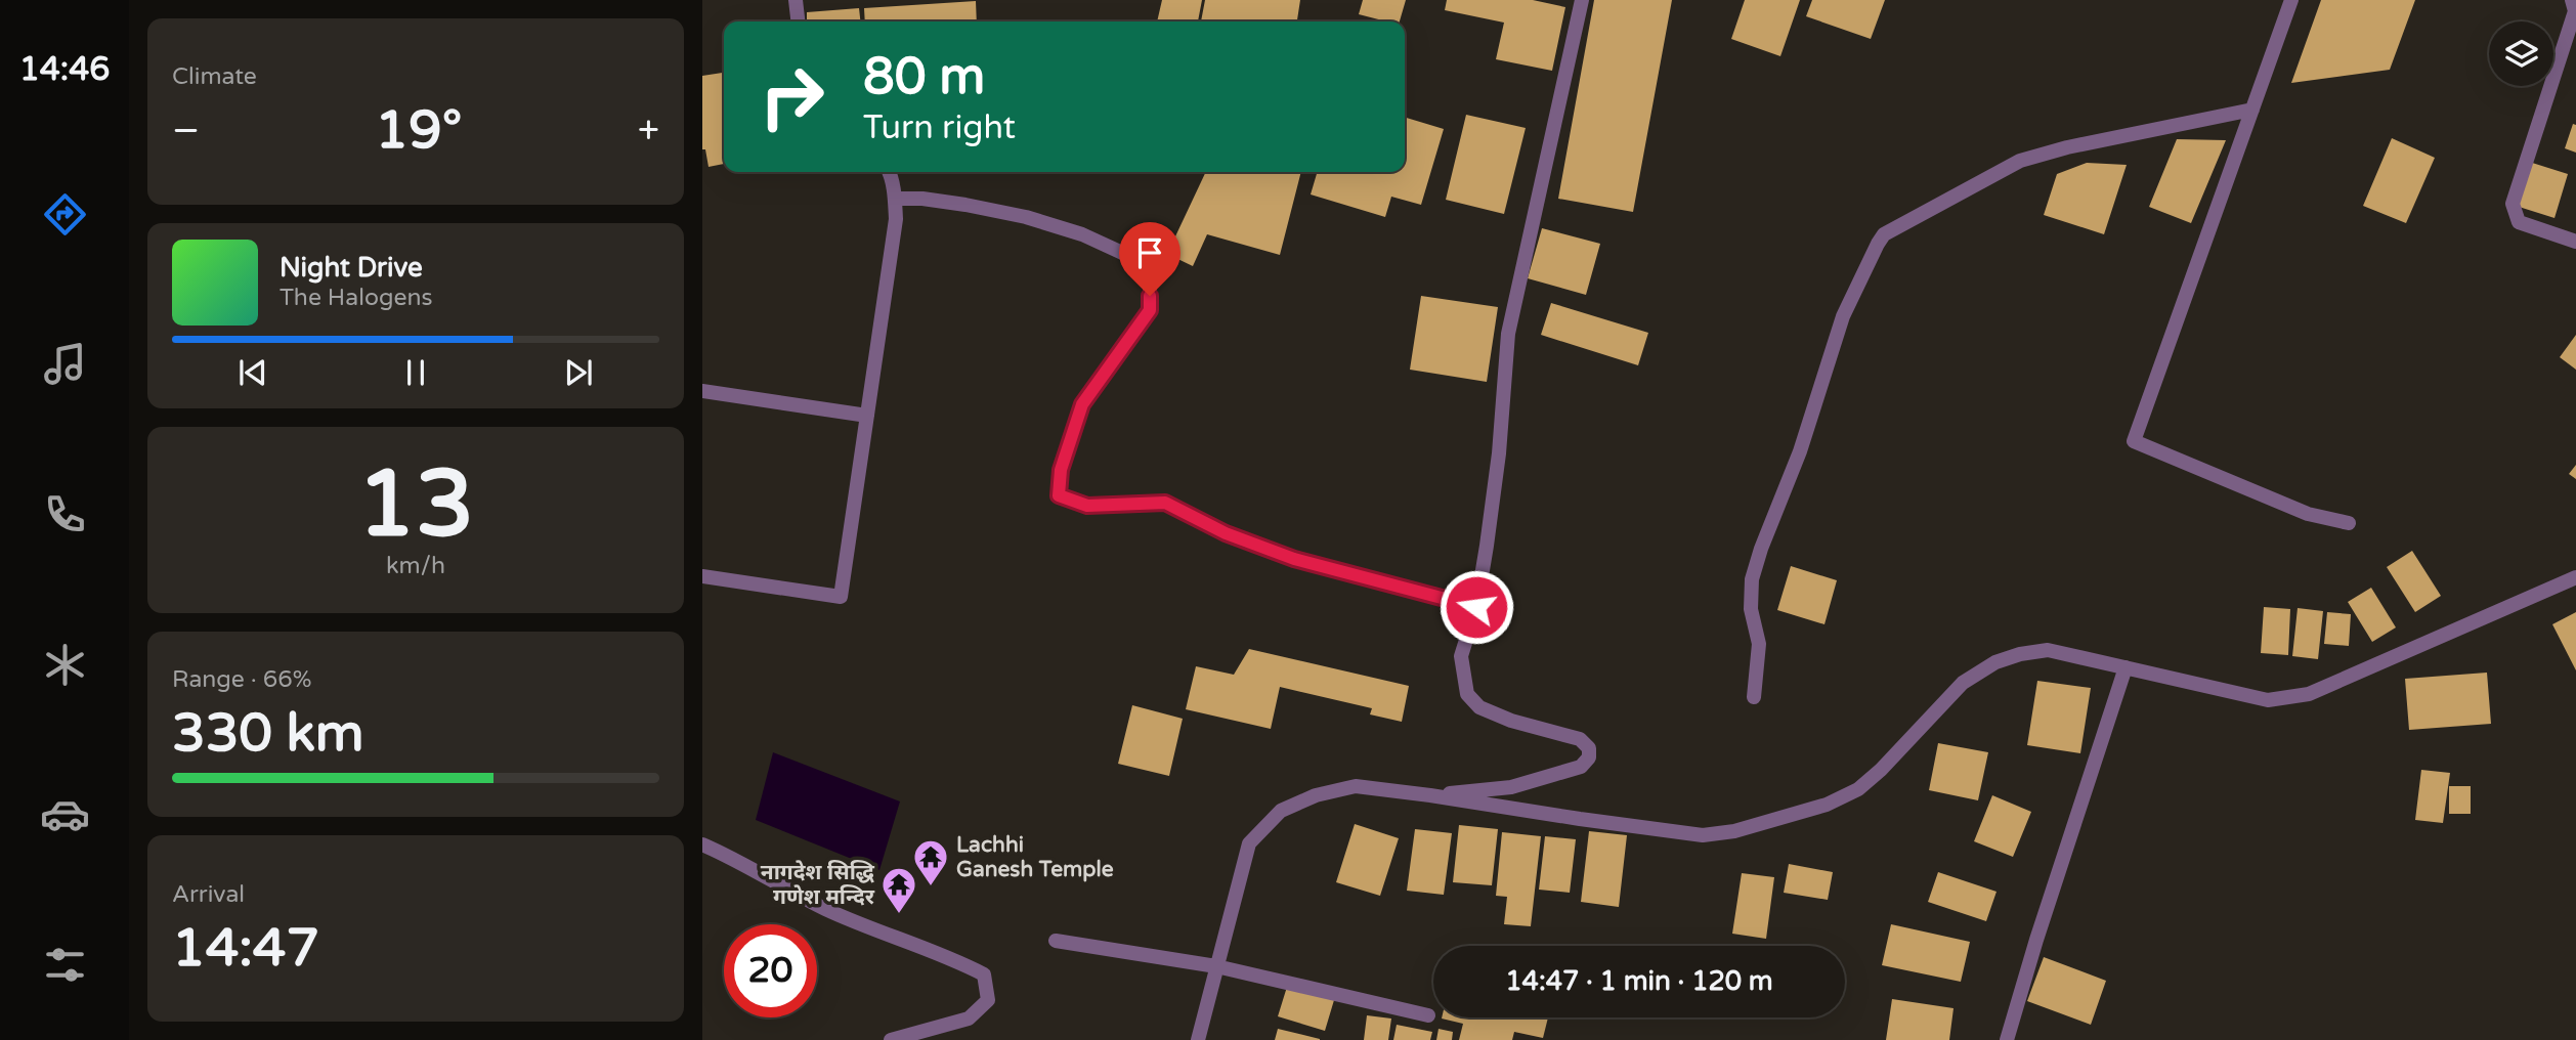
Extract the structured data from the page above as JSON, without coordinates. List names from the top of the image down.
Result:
{
  "places": {
    "temple": ["Lachhi Ganesh Temple", "नागदेश सिद्धि गणेश मन्दिर"]
  },
  "page": {
    "tabs": "14:46",
    "tile": [
      "Climate",
      ["13", "km/h"],
      ["Range · 66%", "330 km"],
      ["Arrival", "14:47"]
    ],
    "turn": ["80 m", "Turn right"],
    "heat": ["−", "19°", "+"],
    "song": ["Night Drive", "The Halogens"],
    "limit": "20",
    "trip": "14:47 · 1 min · 120 m"
  }
}
